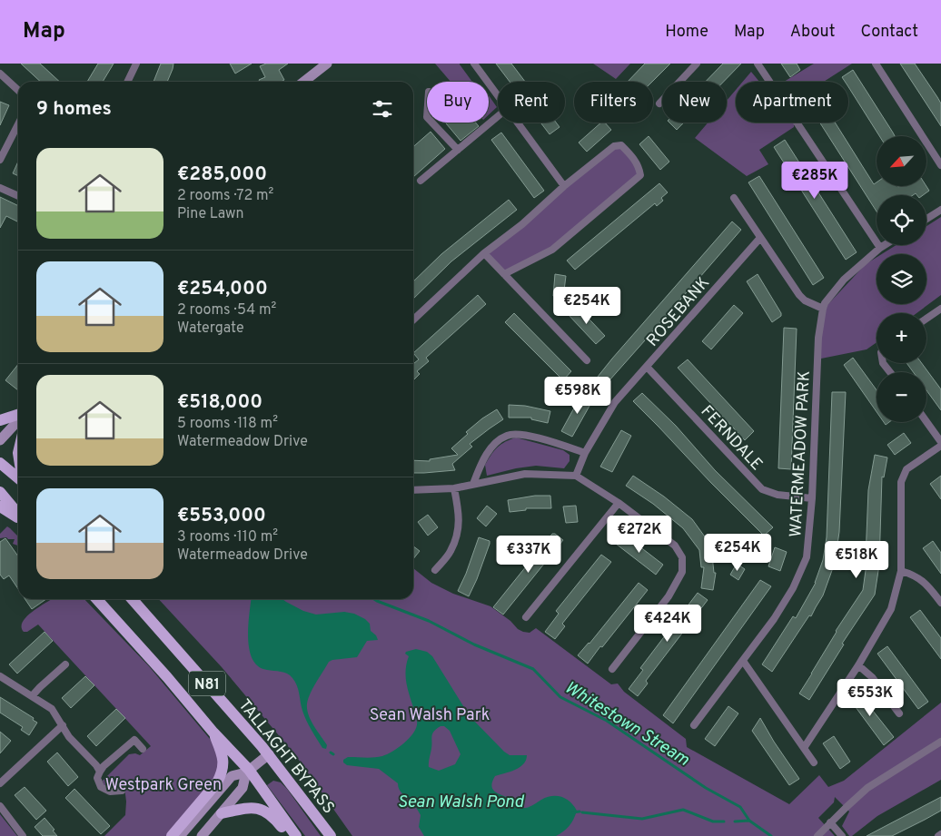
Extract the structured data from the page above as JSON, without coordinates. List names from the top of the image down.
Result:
{
  "streets": {
    "main road": ["N81", "TALLAGHT BYPASS"],
    "street": ["ROSEBANK", "FERNDALE", "WATERMEADOW PARK"]
  },
  "crossings": [
    ["ROSEBANK", "FERNDALE"],
    ["FERNDALE", "WATERMEADOW PARK"]
  ],
  "water": ["Whitestown Stream", "Sean Walsh Pond"],
  "parks": ["Sean Walsh Park", "Westpark Green"],
  "north": "bottom left",
  "page": {
    "header": "Map",
    "nav": [
      "Home",
      "Map",
      "About",
      "Contact"
    ],
    "chip": [
      "Buy",
      "Rent",
      "Filters",
      "New",
      "Apartment"
    ],
    "heading": "9 homes",
    "map_buttons": ["+", "−"],
    "list": [
      {
        "name": "€285,000",
        "note": "2 rooms · 72 m² · Pine Lawn"
      },
      {
        "name": "€254,000",
        "note": "2 rooms · 54 m² · Watergate"
      },
      {
        "name": "€518,000",
        "note": "5 rooms · 118 m² · Watermeadow Drive"
      },
      {
        "name": "€553,000",
        "note": "3 rooms · 110 m² · Watermeadow Drive"
      }
    ],
    "price": [
      "€285K",
      "€254K",
      "€598K",
      "€272K",
      "€254K",
      "€337K",
      "€518K",
      "€424K",
      "€553K"
    ]
  }
}
